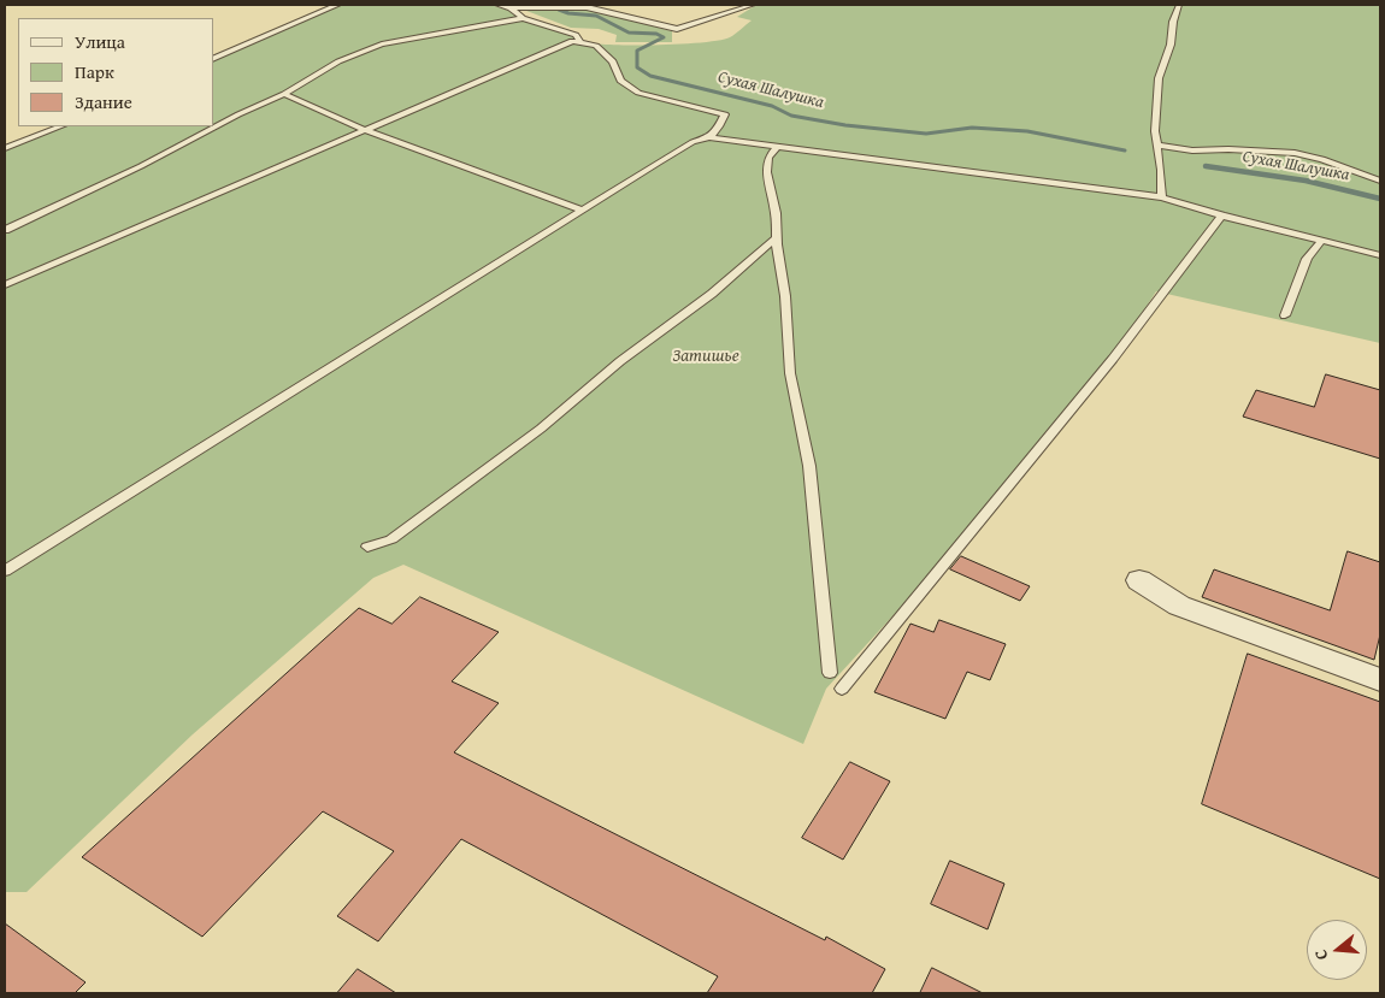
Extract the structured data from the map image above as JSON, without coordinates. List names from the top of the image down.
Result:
{
  "water": ["Сухая Шалушка"],
  "parks": ["Затишье"],
  "legend": ["Улица", "Парк", "Здание"],
  "north": "left"
}
